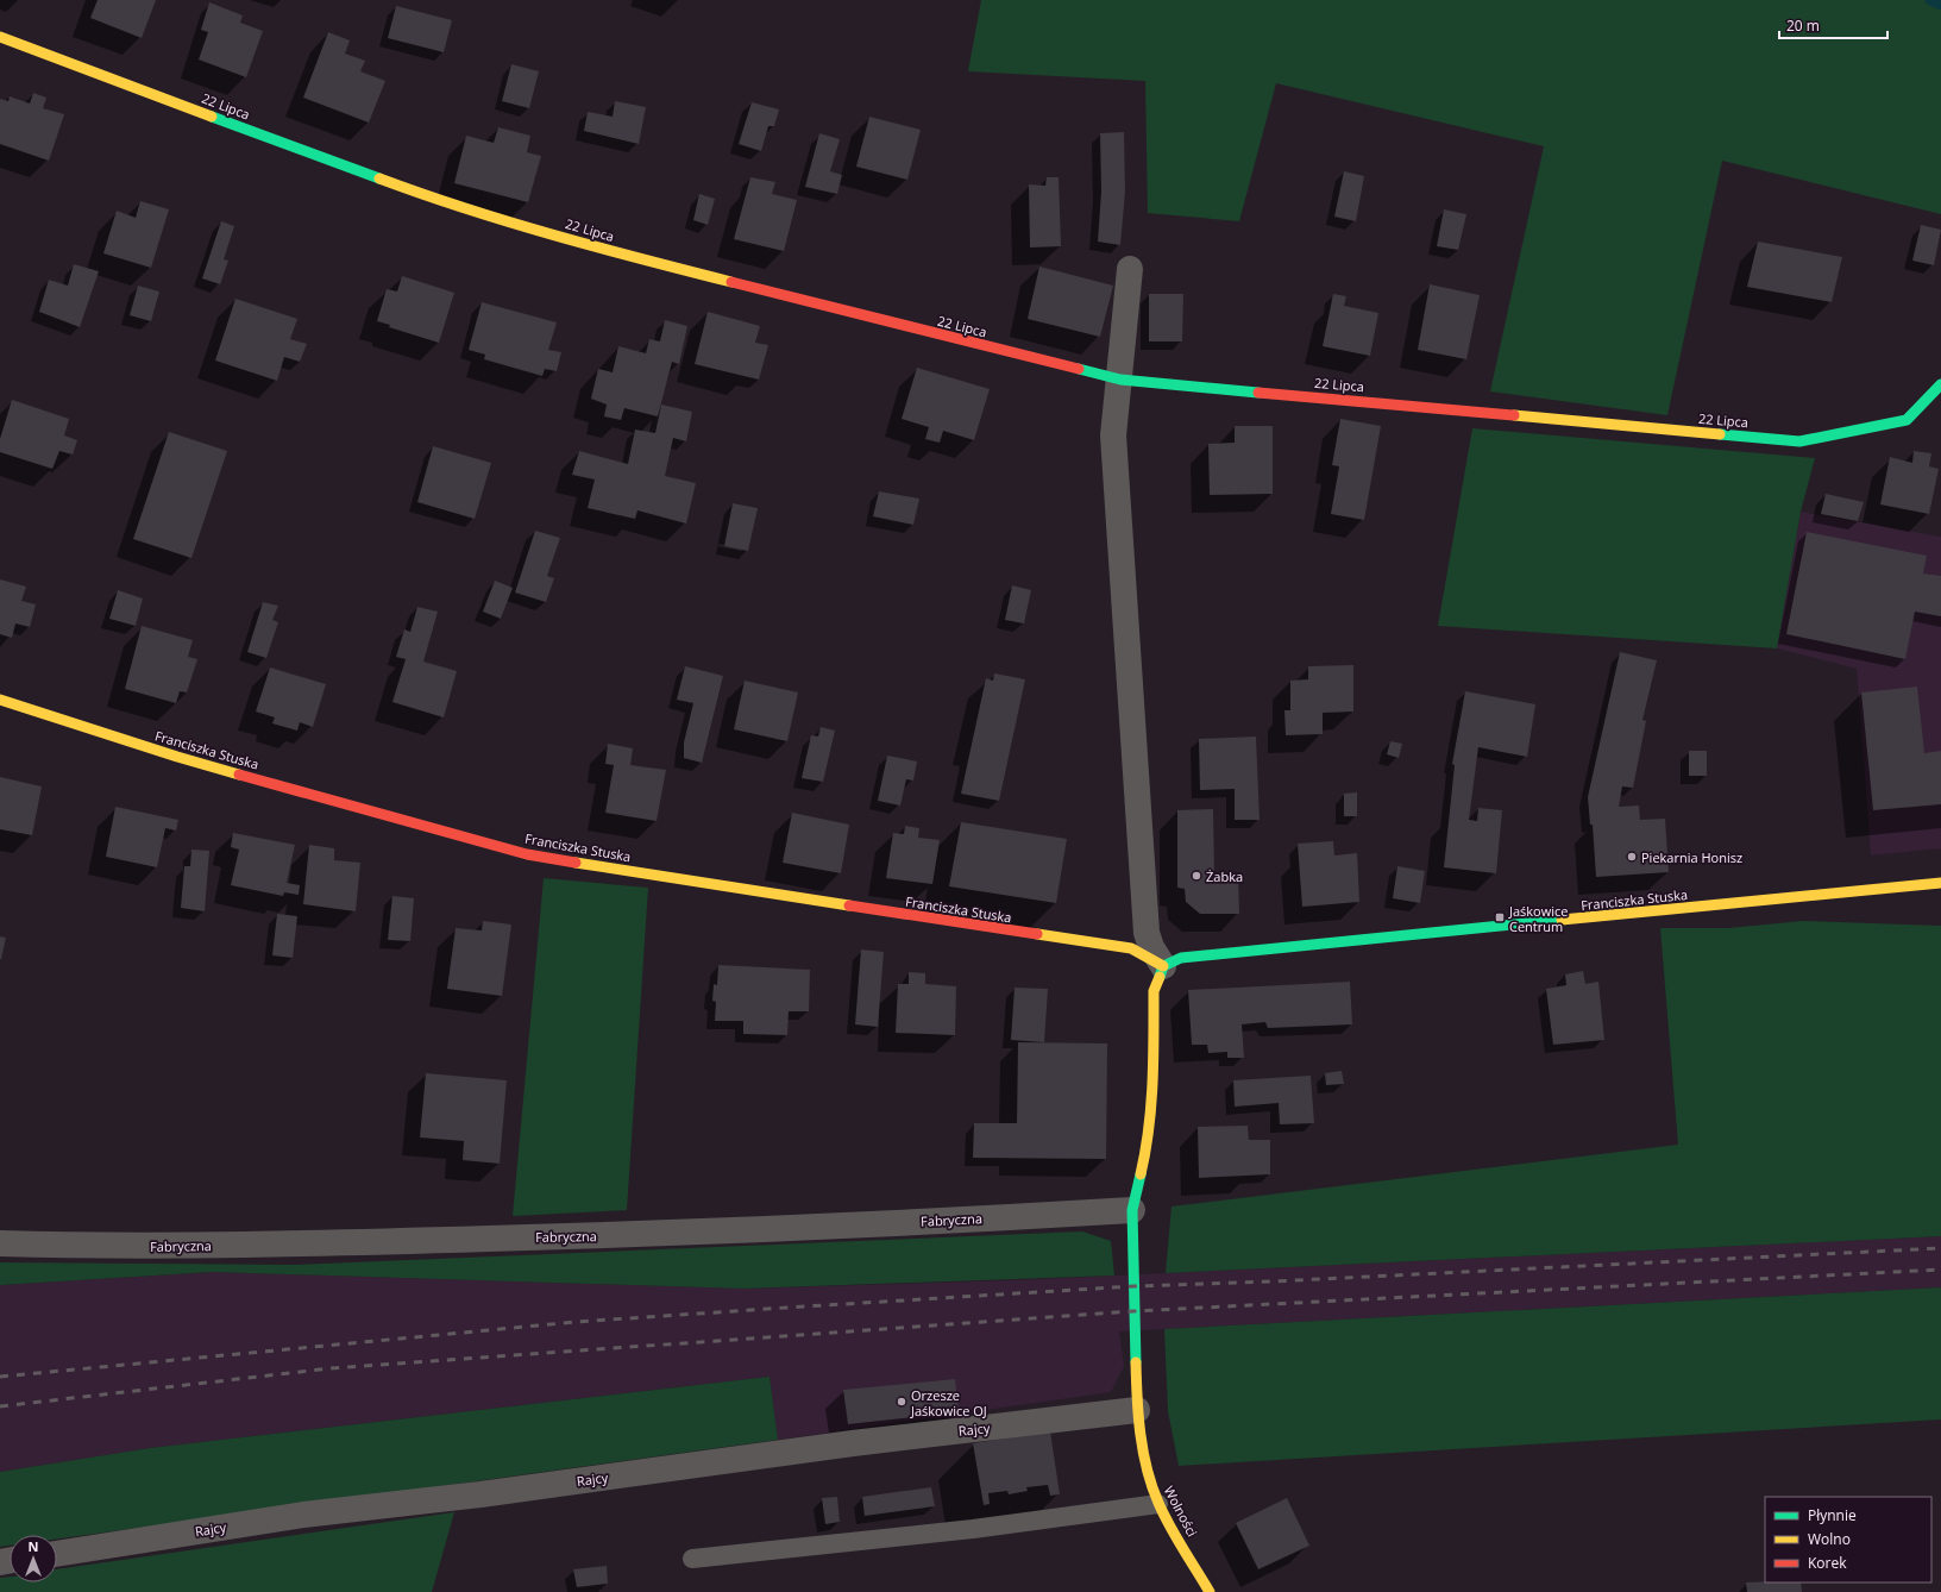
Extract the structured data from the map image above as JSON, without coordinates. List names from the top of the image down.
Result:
{
  "streets": {
    "street": [
      "22 Lipca",
      "Franciszka Stuska",
      "Fabryczna",
      "Rajcy",
      "Wolności"
    ]
  },
  "crossings": [
    ["Franciszka Stuska", "Wolności"],
    ["Fabryczna", "Wolności"],
    ["Rajcy", "Wolności"]
  ],
  "places": {
    "other": ["Piekarnia Honisz", "Żabka", "Orzesze Jaśkowice OJ"],
    "transit": ["Jaśkowice Centrum"]
  },
  "legend": ["Płynnie", "Wolno", "Korek"],
  "scale_bar": "20 m",
  "north": "top"
}
